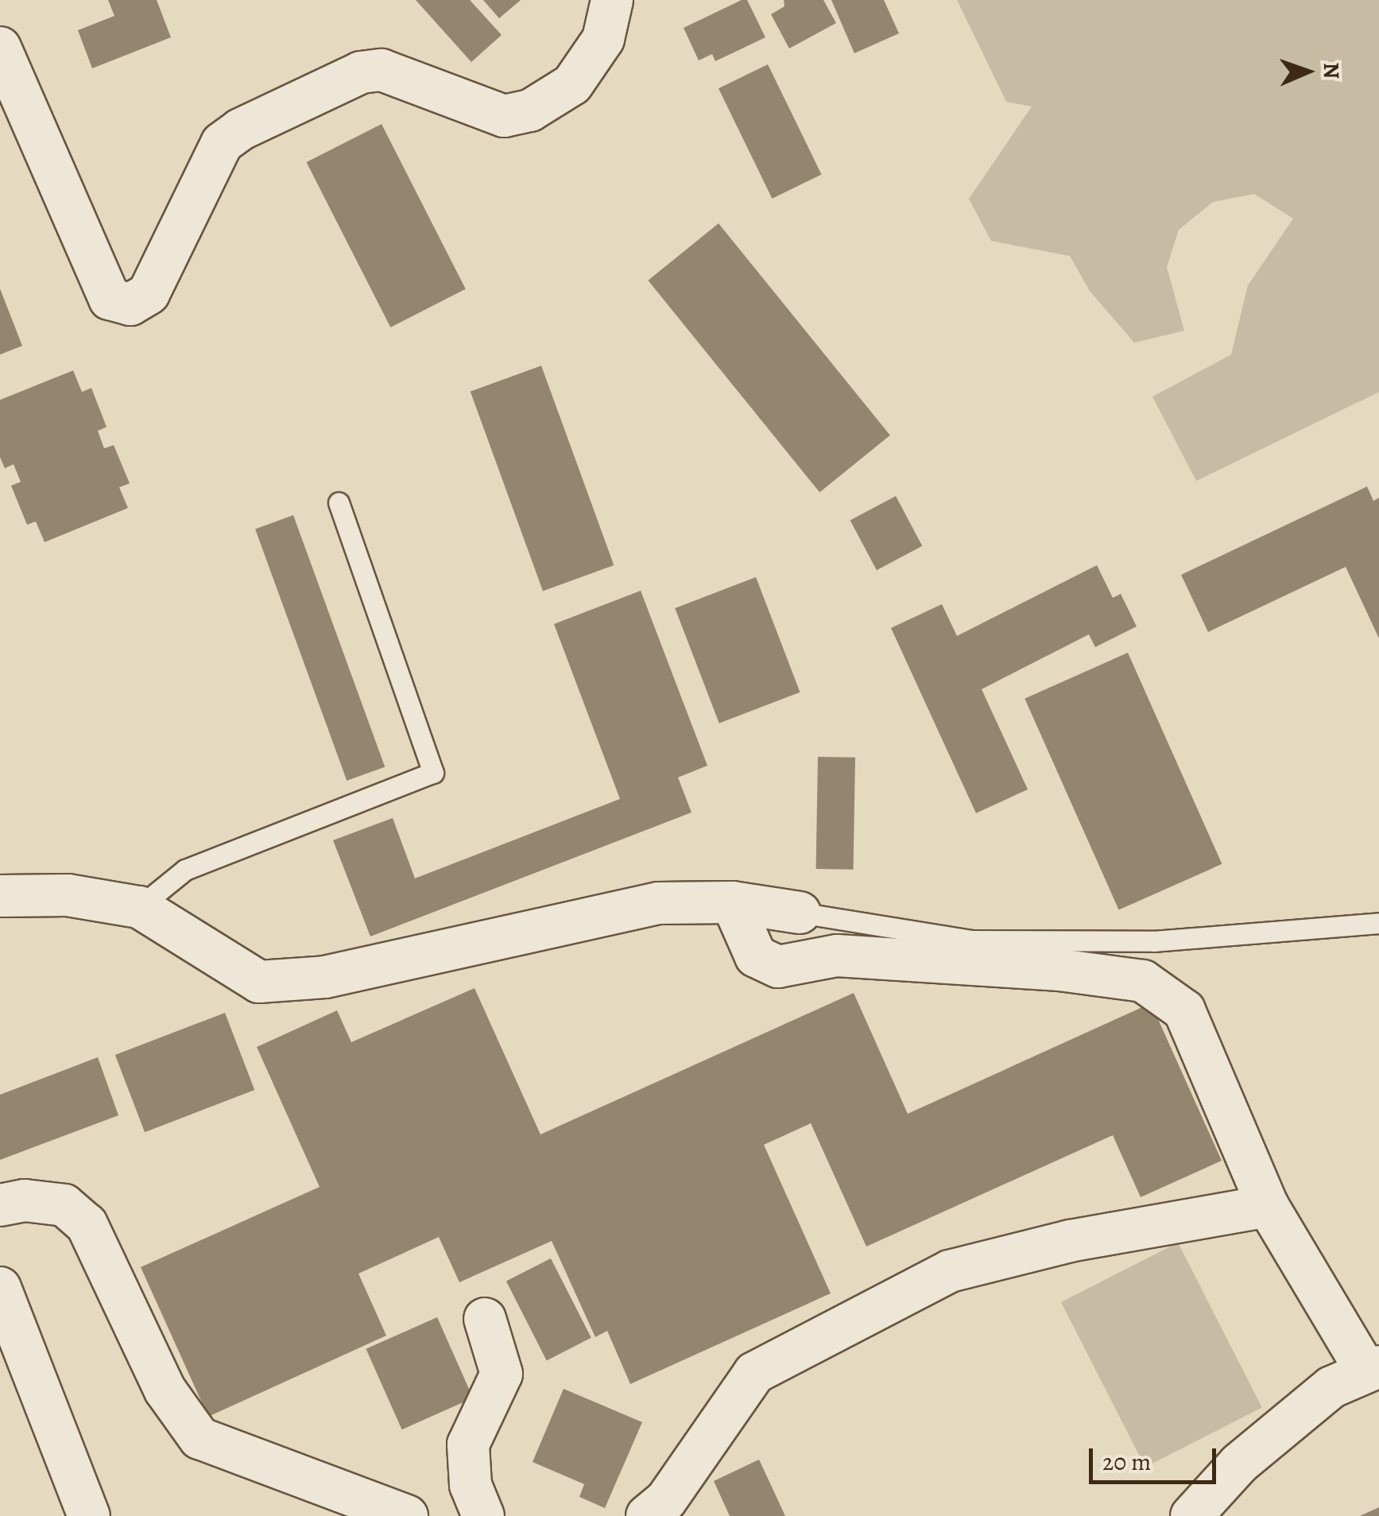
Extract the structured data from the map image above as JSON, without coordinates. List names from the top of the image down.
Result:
{
  "scale_bar": "20 m",
  "north": "right"
}
